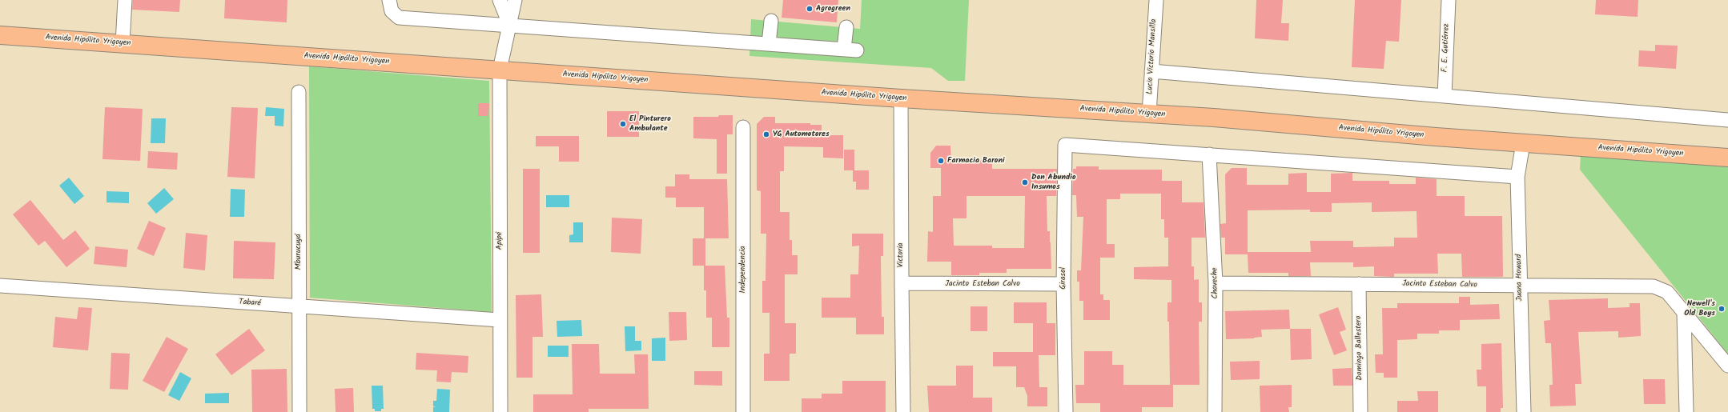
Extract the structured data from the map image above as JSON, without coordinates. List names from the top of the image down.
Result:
{
  "streets": {
    "main road": ["Avenida Hipólito Yrigoyen"],
    "street": [
      "F. E. Gutiérrez",
      "Lucio Victorio Mansilla",
      "Apipé",
      "Mburucuyá",
      "Victoria",
      "Independencia",
      "Juana Howard",
      "Girasol",
      "Chaveche",
      "Jacinto Esteban Calvo",
      "Tabaré",
      "Domingo Ballestero"
    ]
  },
  "crossings": [
    ["Avenida Hipólito Yrigoyen", "Lucio Victorio Mansilla"],
    ["Avenida Hipólito Yrigoyen", "Apipé"],
    ["Avenida Hipólito Yrigoyen", "Victoria"],
    ["Avenida Hipólito Yrigoyen", "Juana Howard"],
    ["Apipé", "Tabaré"],
    ["Mburucuyá", "Tabaré"],
    ["Victoria", "Jacinto Esteban Calvo"],
    ["Juana Howard", "Jacinto Esteban Calvo"],
    ["Girasol", "Chaveche"],
    ["Girasol", "Jacinto Esteban Calvo"],
    ["Chaveche", "Jacinto Esteban Calvo"],
    ["Jacinto Esteban Calvo", "Domingo Ballestero"]
  ],
  "places": [
    "Agrogreen",
    "El Pinturero Ambulante",
    "YG Automotores",
    "Farmacia Baroni",
    "Don Abundio Insumos",
    "Newell's Old Boys"
  ]
}
